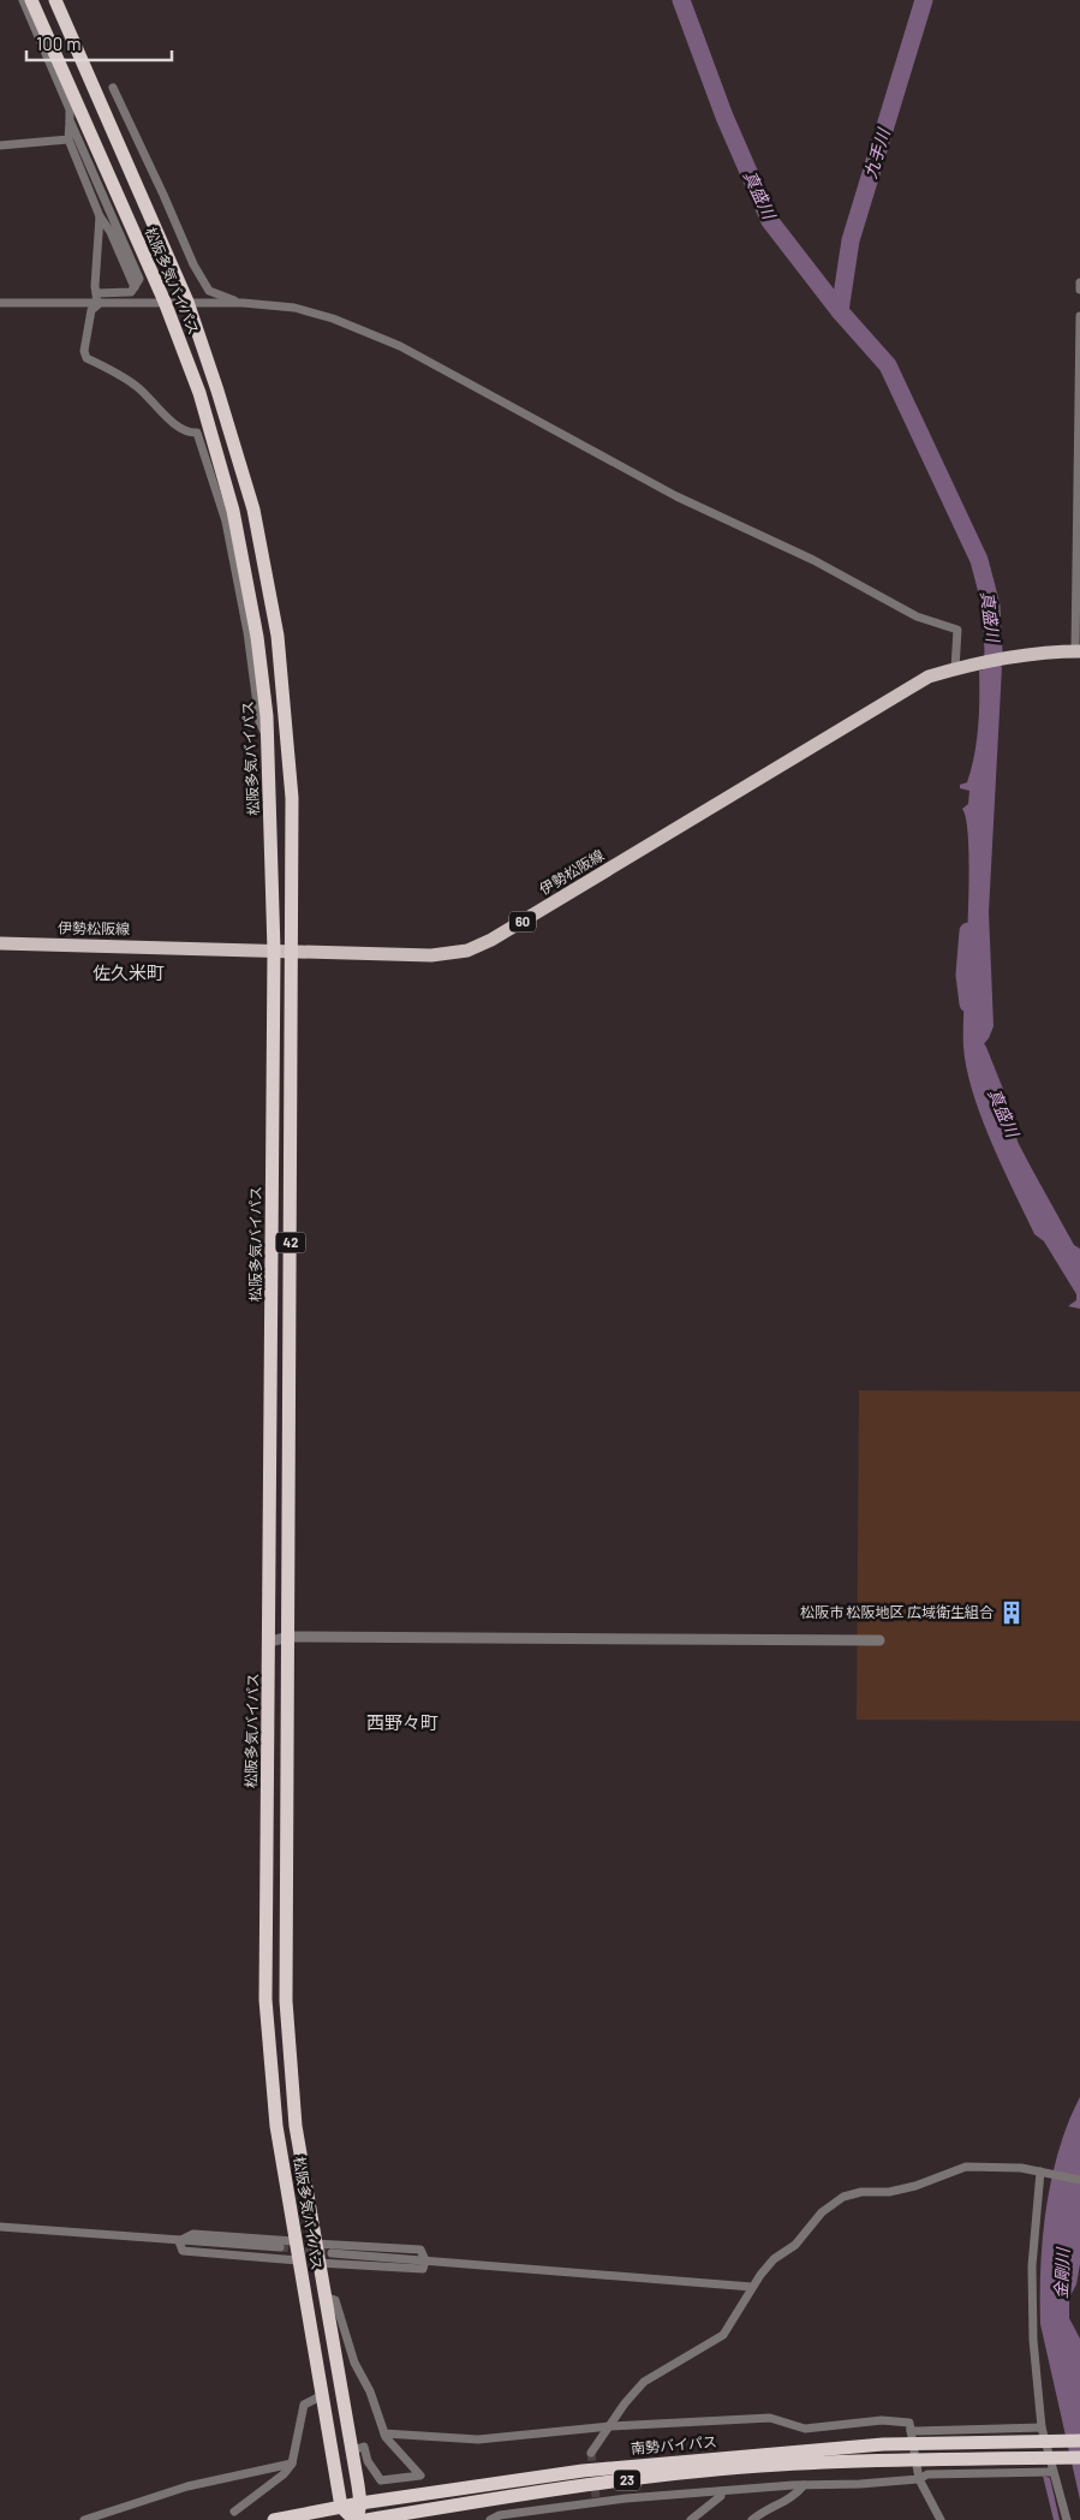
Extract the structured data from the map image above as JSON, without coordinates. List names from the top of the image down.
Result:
{
  "streets": {
    "highway": [
      "松阪多気バイパス",
      "42",
      "南勢バイパス",
      "23"
    ],
    "main road": ["伊勢松阪線", "60"]
  },
  "crossings": [
    ["松阪多気バイパス", "伊勢松阪線"],
    ["松阪多気バイパス", "南勢バイパス"]
  ],
  "districts": ["佐久米町", "西野々町"],
  "water": ["九手川", "真盛川", "金剛川"],
  "places": {
    "building": ["松阪市 松阪地区 広域衛生組合"]
  },
  "scale_bar": "100 m"
}
